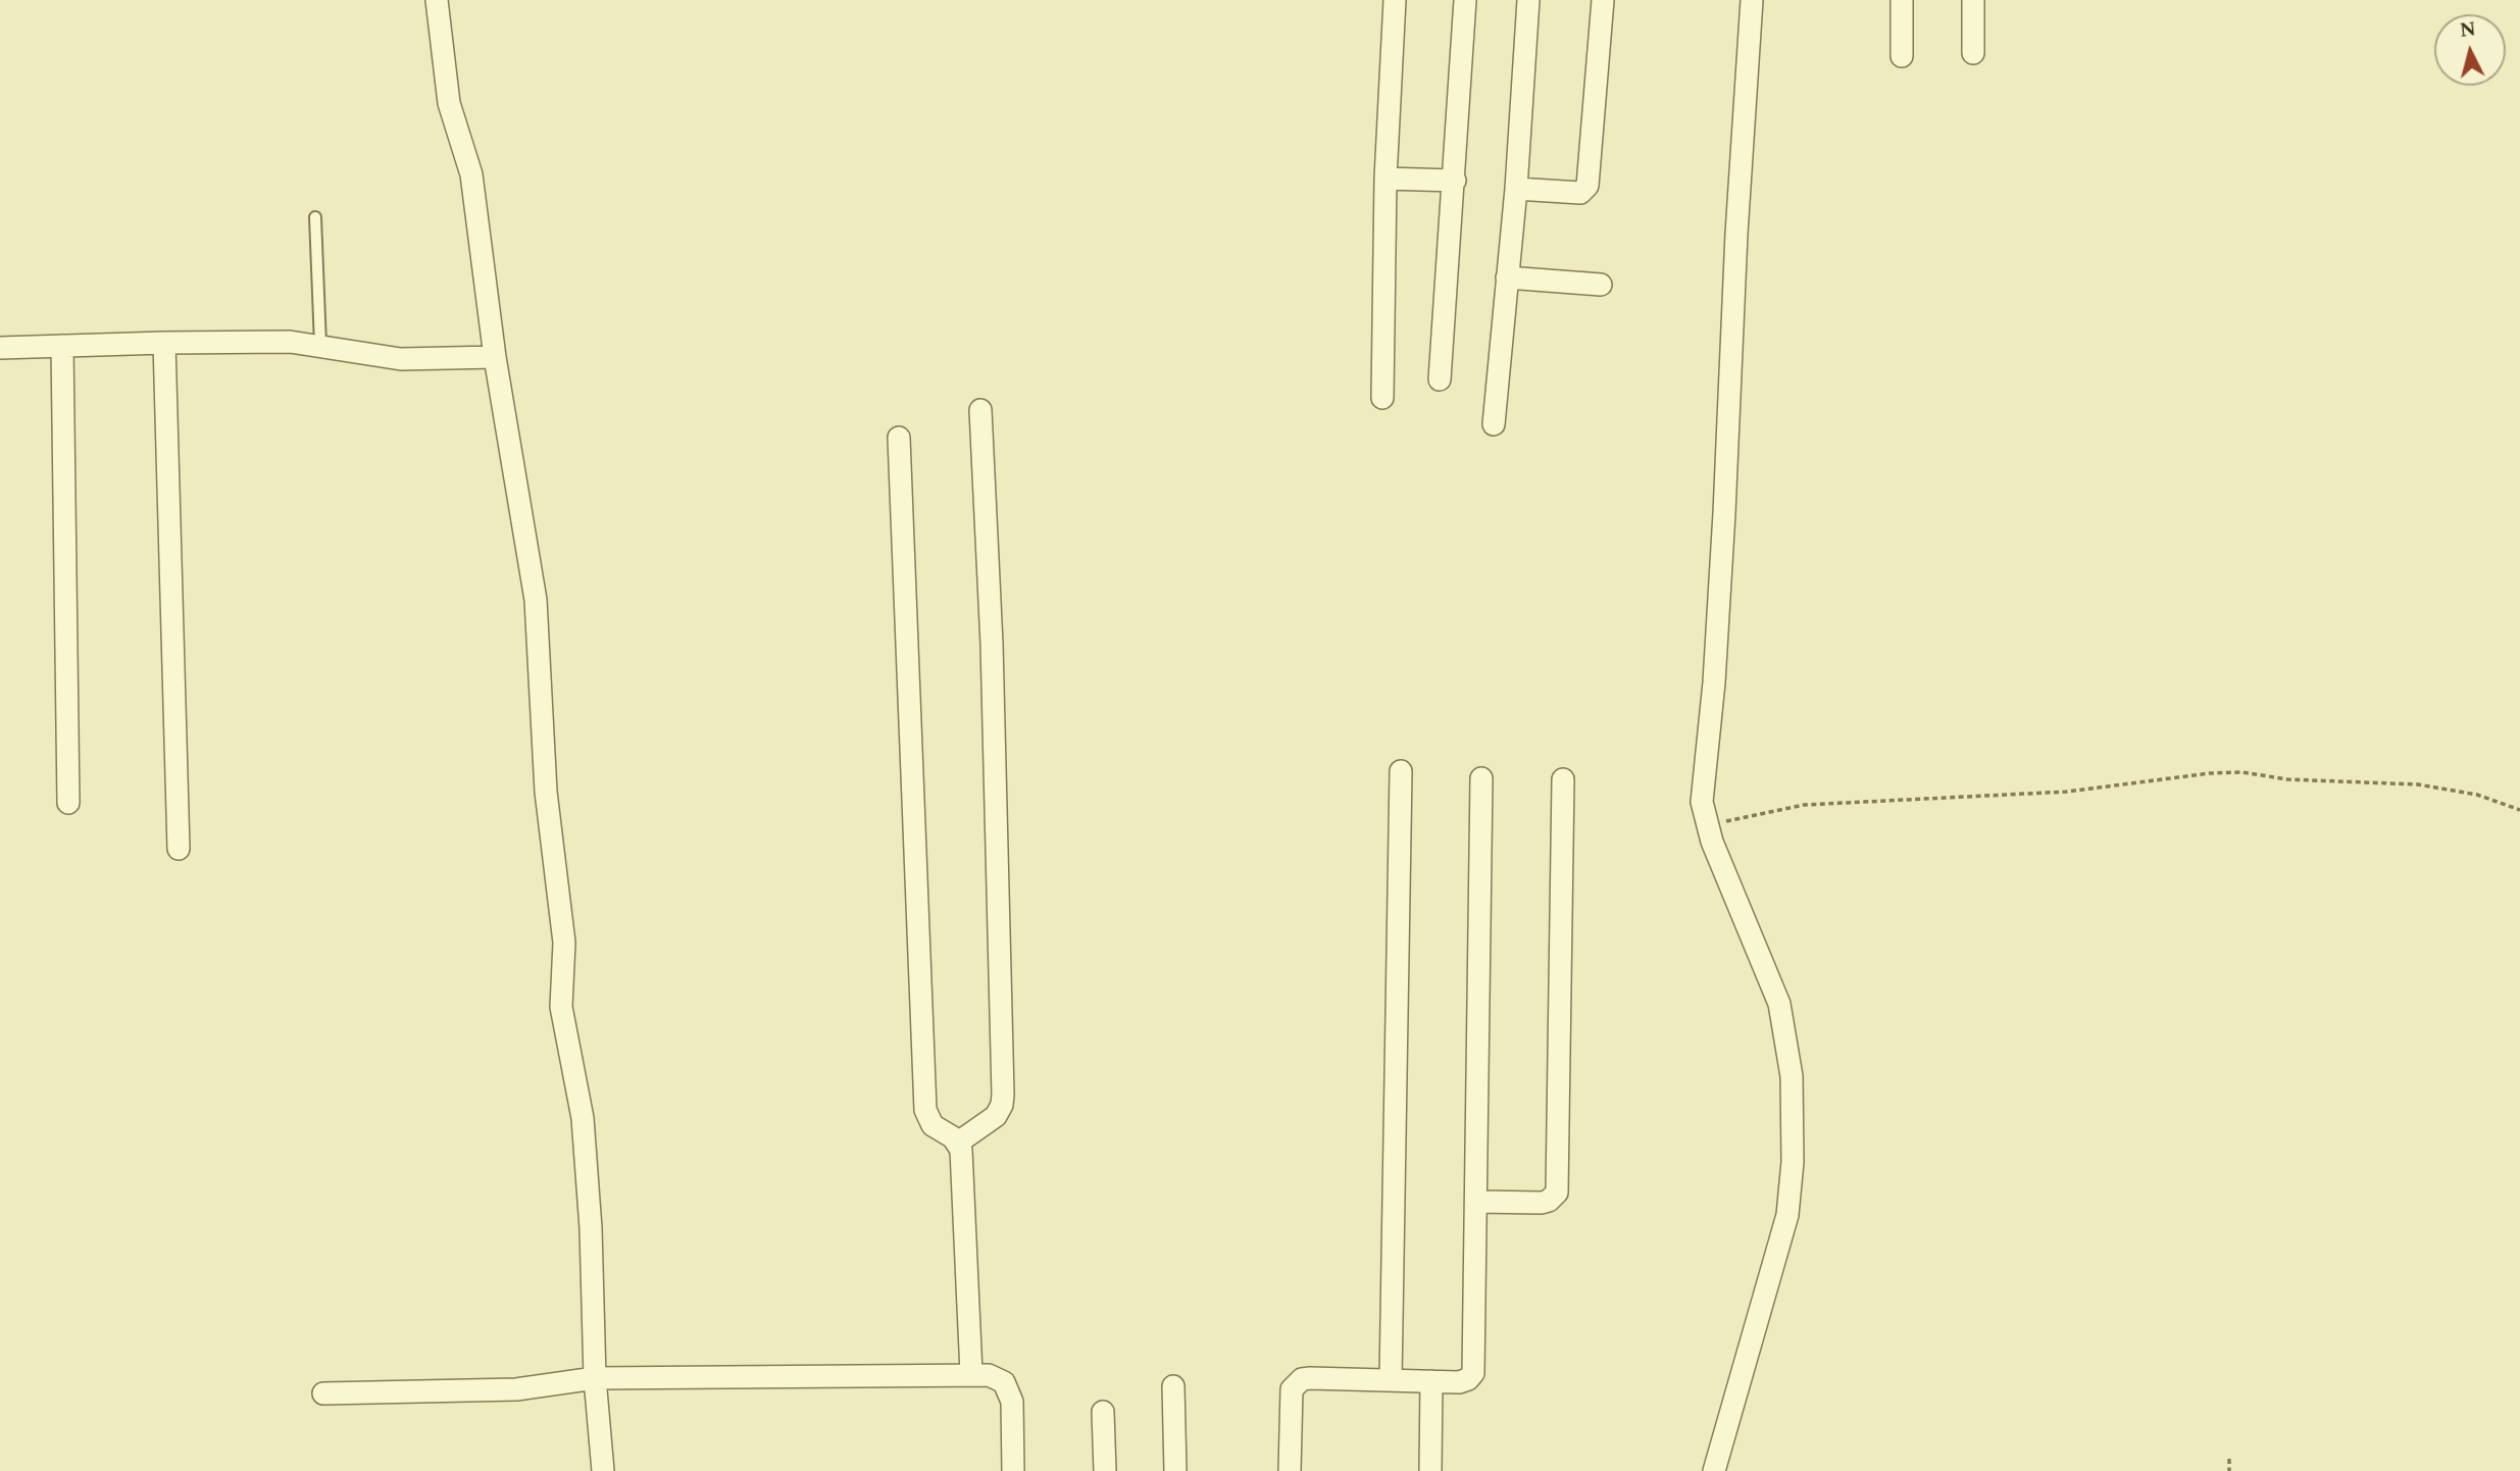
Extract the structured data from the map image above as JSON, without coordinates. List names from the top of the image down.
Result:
{
  "north": "top"
}
